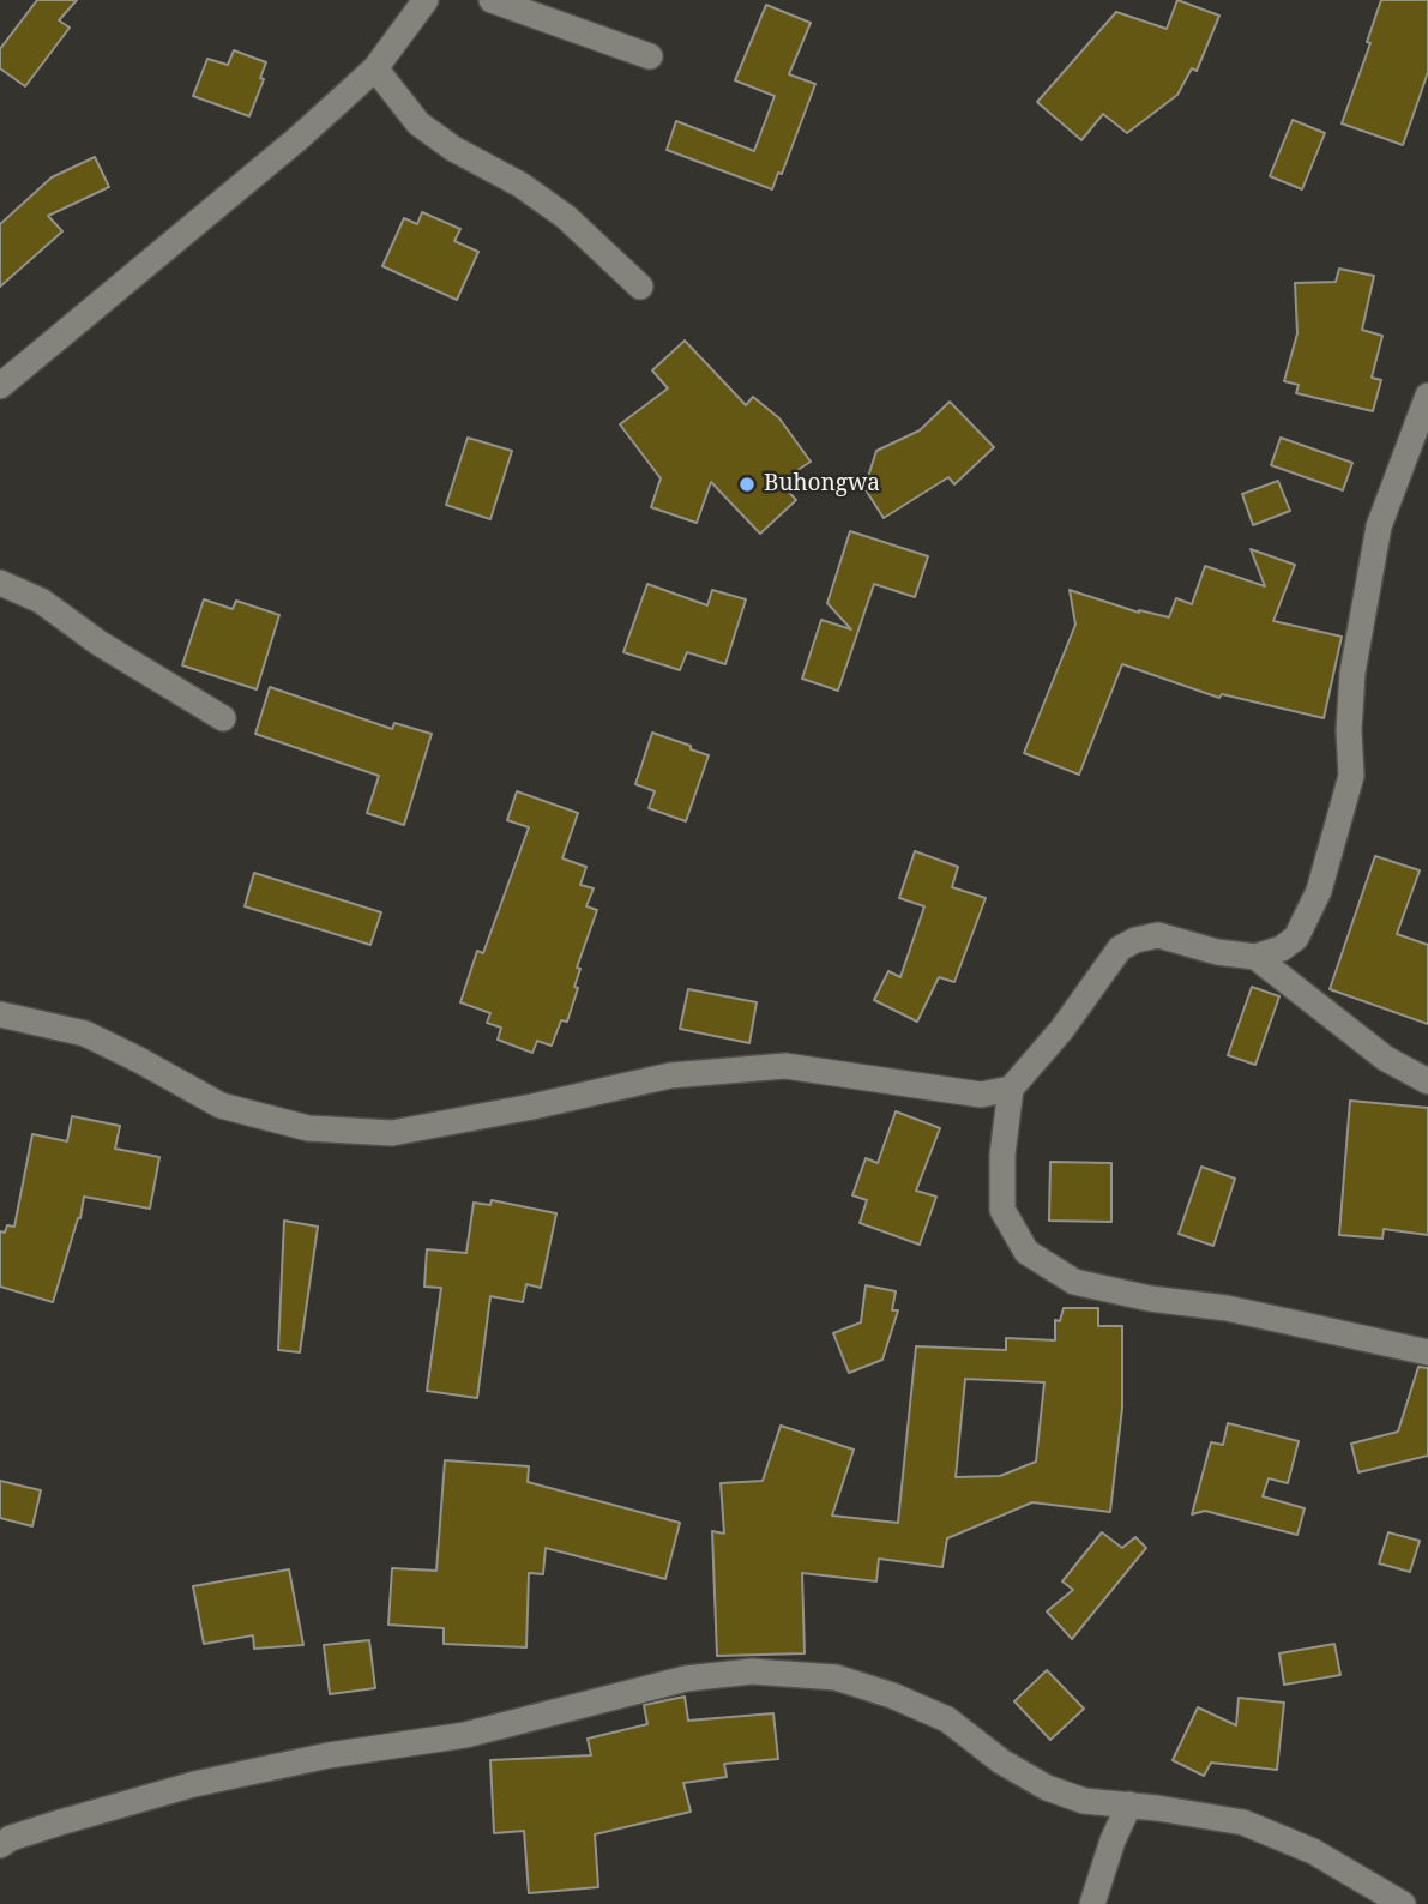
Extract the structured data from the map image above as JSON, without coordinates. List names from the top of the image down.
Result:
{
  "places": ["Buhongwa"]
}
